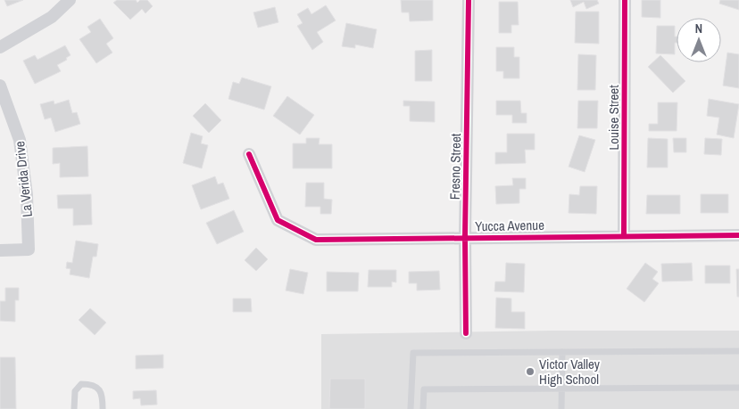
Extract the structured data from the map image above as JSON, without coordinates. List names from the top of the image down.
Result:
{
  "streets": {
    "street": [
      "Louise Street",
      "Fresno Street",
      "La Verida Drive",
      "Yucca Avenue"
    ]
  },
  "crossings": [
    ["Louise Street", "Yucca Avenue"],
    ["Fresno Street", "Yucca Avenue"]
  ],
  "places": ["Victor Valley High School"],
  "north": "top"
}
